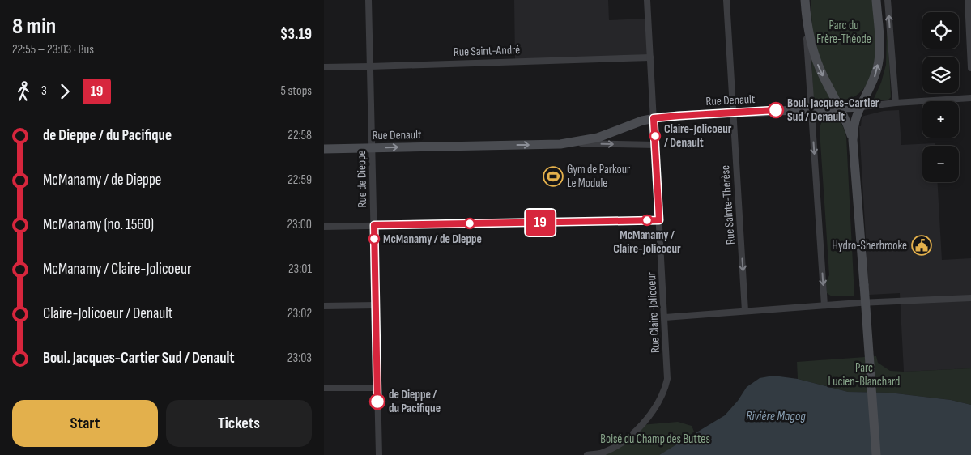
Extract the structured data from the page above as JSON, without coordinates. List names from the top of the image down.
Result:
{
  "streets": {
    "main road": ["Rue Denault"],
    "street": [
      "Rue Saint-André",
      "Rue de Dieppe",
      "Rue Sainte-Thérèse",
      "Rue Claire-Jolicoeur"
    ]
  },
  "crossings": [
    ["Rue Saint-André", "Rue de Dieppe"],
    ["Rue Saint-André", "Rue Claire-Jolicoeur"],
    ["Rue Denault", "Rue de Dieppe"],
    ["Rue Denault", "Rue Sainte-Thérèse"],
    ["Rue Denault", "Rue Claire-Jolicoeur"]
  ],
  "one_way": ["Rue Sainte-Thérèse"],
  "water": ["Rivière Magog"],
  "parks": ["Parc du Frère-Théode", "Parc Lucien-Blanchard", "Boisé du Champ des Buttes"],
  "places": {
    "other": [
      "Boul. Jacques-Cartier Sud / Denault",
      "Claire-Jolicoeur / Denault",
      "McManamy / Claire-Jolicoeur",
      "McManamy / de Dieppe",
      "de Dieppe / du Pacifique"
    ],
    "sports": ["Gym de Parkour Le Module"],
    "public building": ["Hydro-Sherbrooke"]
  },
  "lines": ["bus line 19"],
  "page": {
    "heading": ["8 min", "22:55 – 23:03 · Bus", "$3.19"],
    "on_map": "19",
    "map_buttons": ["+", "−"],
    "legs": ["3", "19", "5 stops"],
    "list": [
      {
        "name": "de Dieppe / du Pacifique",
        "value": "22:58"
      },
      {
        "name": "McManamy / de Dieppe",
        "value": "22:59"
      },
      {
        "name": "McManamy (no. 1560)",
        "value": "23:00"
      },
      {
        "name": "McManamy / Claire-Jolicoeur",
        "value": "23:01"
      },
      {
        "name": "Claire-Jolicoeur / Denault",
        "value": "23:02"
      },
      {
        "name": "Boul. Jacques-Cartier Sud / Denault",
        "value": "23:03"
      }
    ],
    "buttons": ["Start", "Tickets"]
  }
}
